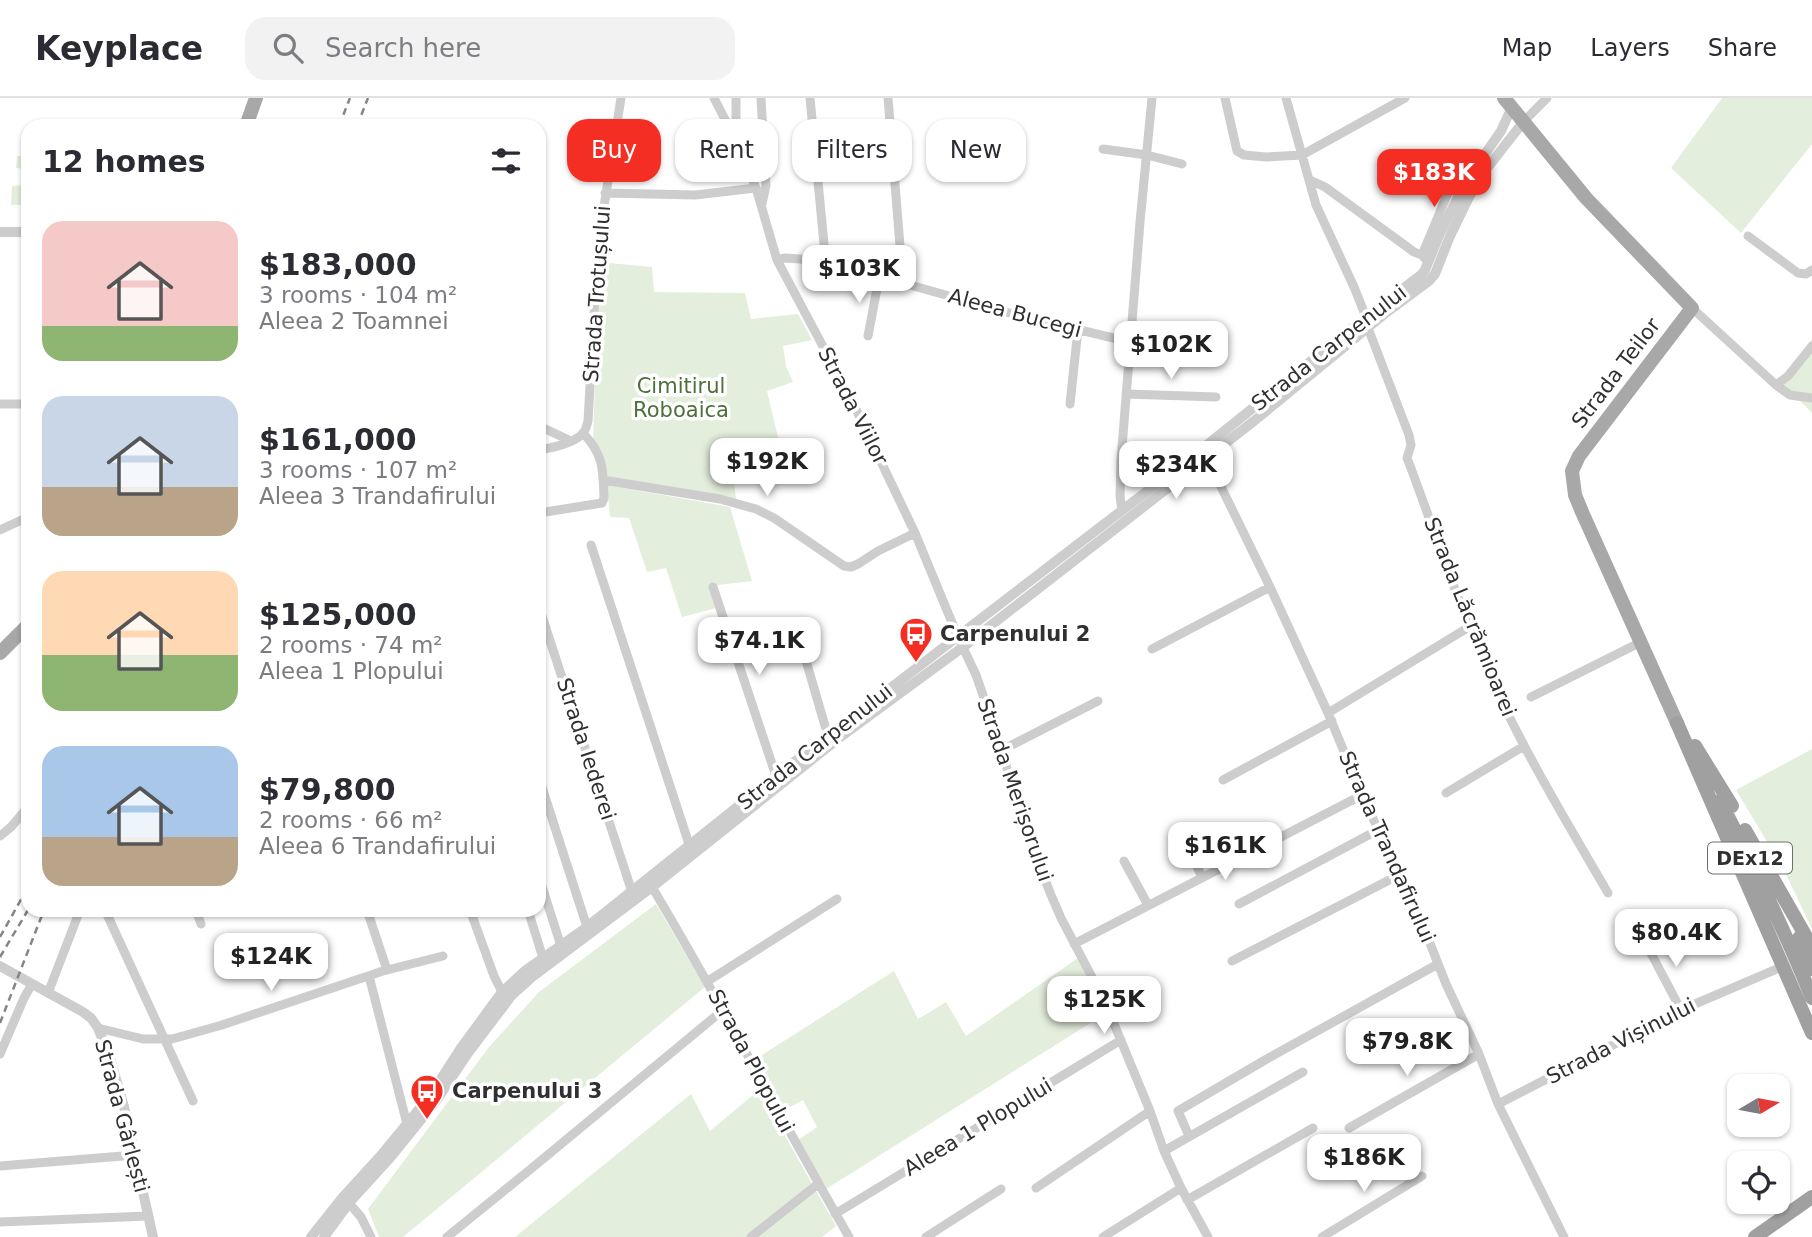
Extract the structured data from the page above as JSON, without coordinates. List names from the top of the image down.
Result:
{
  "streets": {
    "highway": ["DEx12"],
    "main road": ["Strada Teilor"],
    "street": [
      "Strada Trotușului",
      "Aleea Bucegi",
      "Strada Carpenului",
      "Strada Viilor",
      "Strada Lăcrămioarei",
      "Strada Iederei",
      "Strada Merișorului",
      "Strada Trandafirului",
      "Strada Vișinului",
      "Strada Plopului",
      "Strada Gârlești",
      "Aleea 1 Plopului"
    ]
  },
  "crossings": [
    ["Aleea Bucegi", "Strada Viilor"],
    ["Strada Carpenului", "Strada Viilor"],
    ["Strada Carpenului", "Strada Lăcrămioarei"],
    ["Strada Carpenului", "Strada Iederei"],
    ["Strada Carpenului", "Strada Merișorului"],
    ["Strada Carpenului", "Strada Trandafirului"],
    ["Strada Carpenului", "Strada Plopului"],
    ["Strada Teilor", "DEx12"],
    ["Strada Viilor", "Strada Merișorului"],
    ["Strada Merișorului", "Aleea 1 Plopului"],
    ["Strada Trandafirului", "Strada Vișinului"],
    ["Strada Plopului", "Aleea 1 Plopului"]
  ],
  "parks": ["Cimitirul Roboaica"],
  "places": {
    "bus stop": ["Carpenului 2", "Carpenului 3"]
  },
  "north": "right",
  "page": {
    "header": "Keyplace",
    "search": "Search here",
    "nav": ["Map", "Layers", "Share"],
    "chip": [
      "Buy",
      "Rent",
      "Filters",
      "New"
    ],
    "heading": "12 homes",
    "price": [
      "$183K",
      "$103K",
      "$102K",
      "$192K",
      "$234K",
      "$74.1K",
      "$161K",
      "$80.4K",
      "$124K",
      "$125K",
      "$79.8K",
      "$186K"
    ],
    "list": [
      {
        "name": "$183,000",
        "note": "3 rooms · 104 m² · Aleea 2 Toamnei"
      },
      {
        "name": "$161,000",
        "note": "3 rooms · 107 m² · Aleea 3 Trandafirului"
      },
      {
        "name": "$125,000",
        "note": "2 rooms · 74 m² · Aleea 1 Plopului"
      },
      {
        "name": "$79,800",
        "note": "2 rooms · 66 m² · Aleea 6 Trandafirului"
      }
    ]
  }
}
